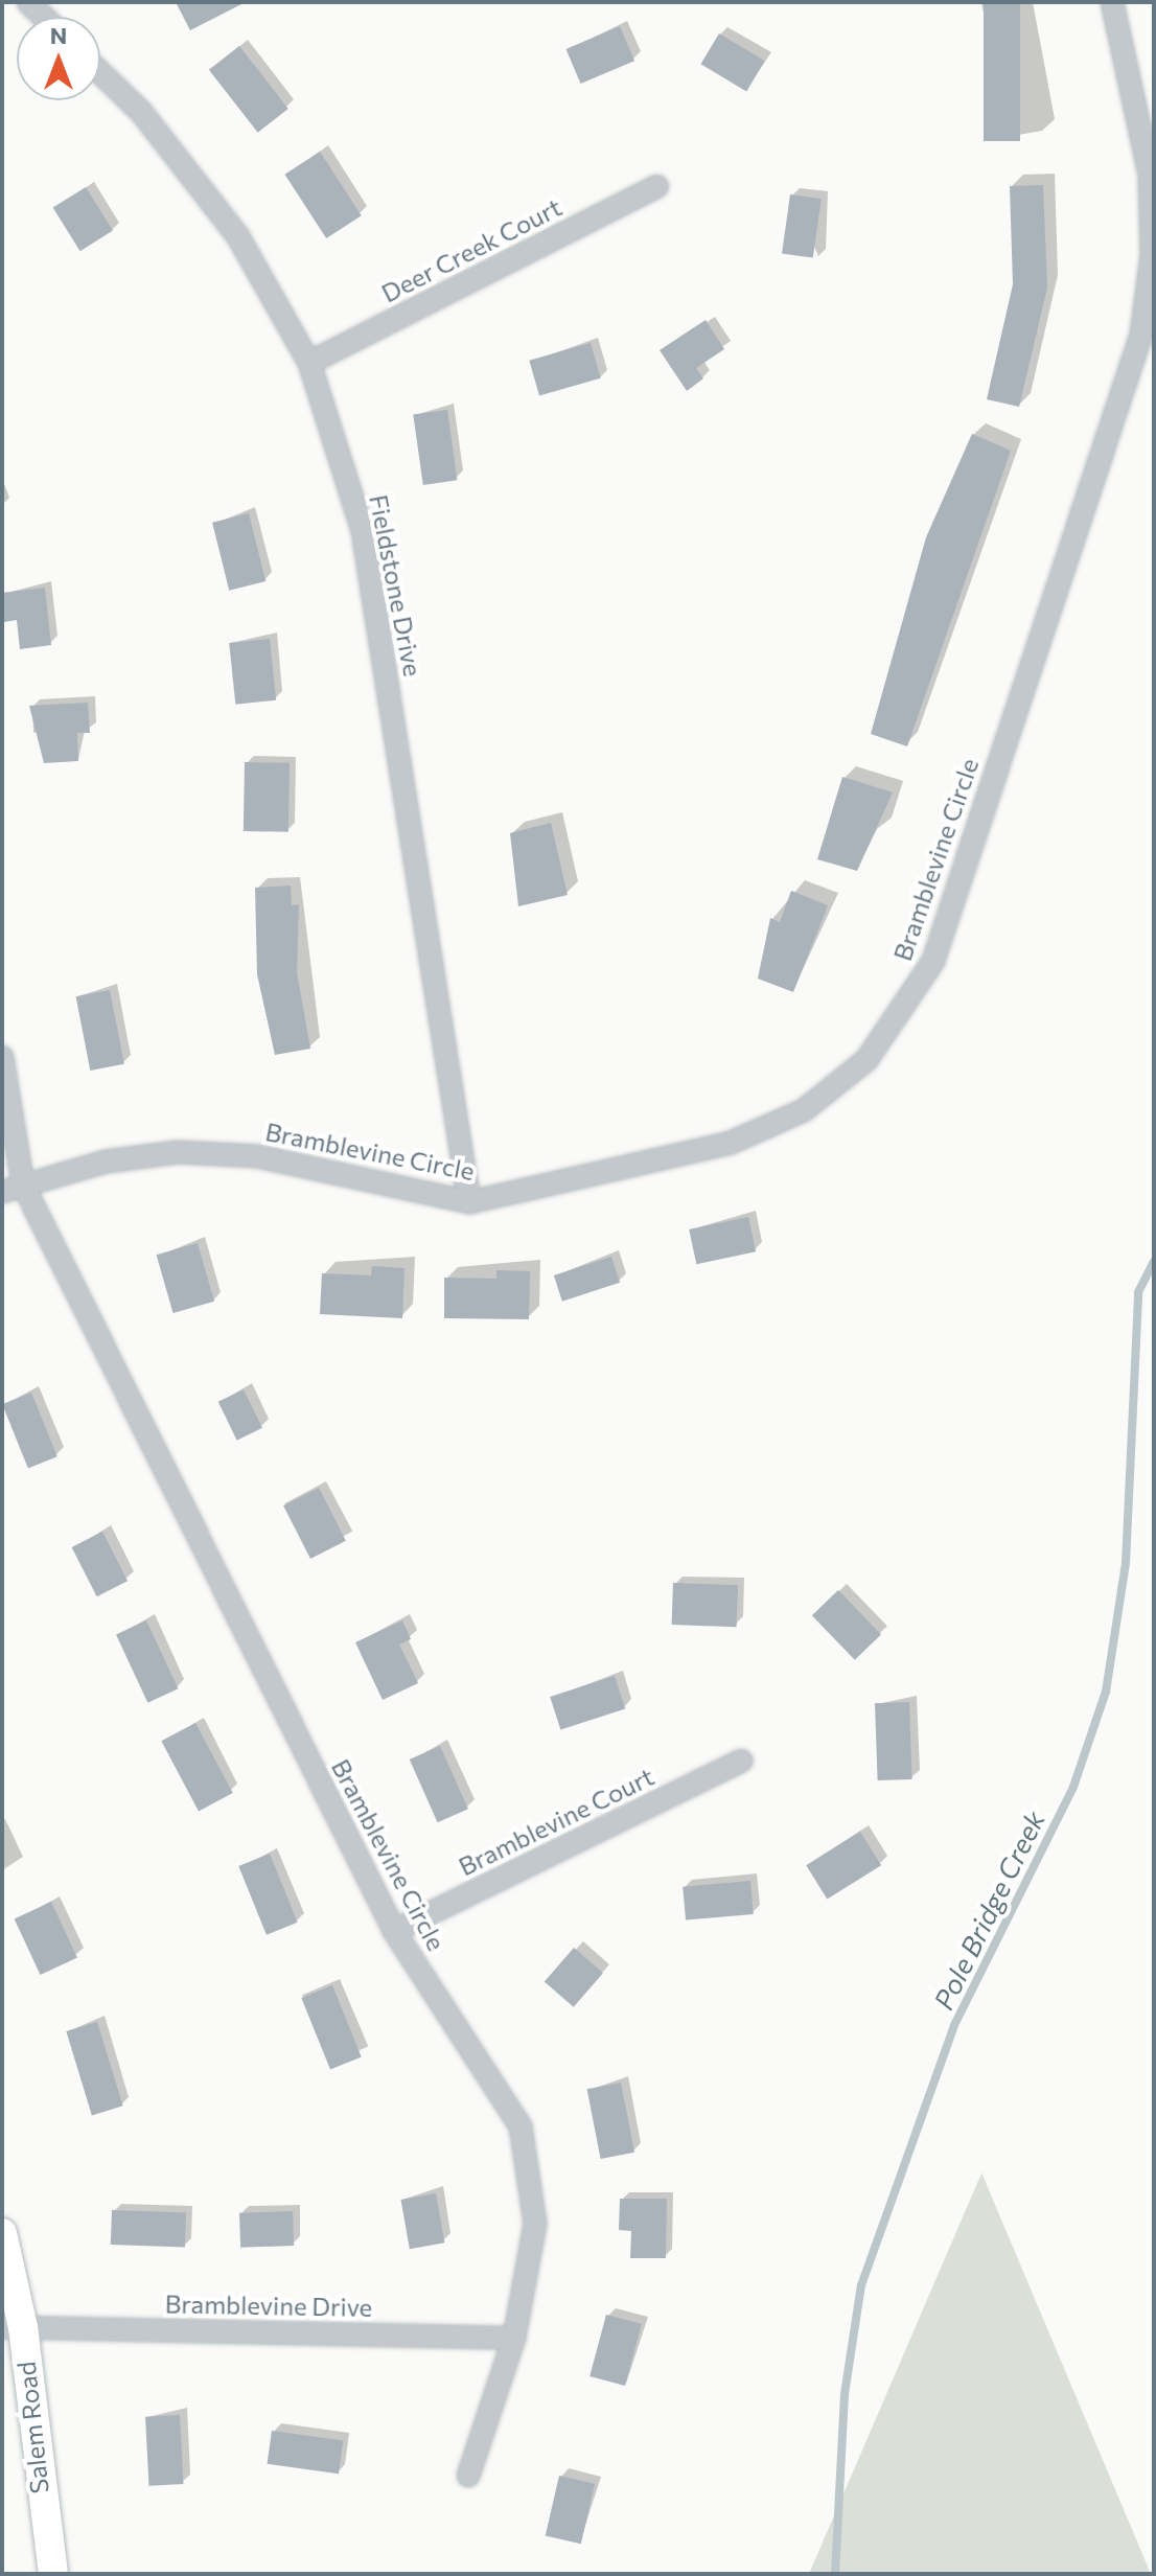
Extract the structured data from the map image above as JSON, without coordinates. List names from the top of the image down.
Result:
{
  "streets": {
    "street": [
      "Deer Creek Court",
      "Fieldstone Drive",
      "Bramblevine Circle",
      "Bramblevine Court",
      "Bramblevine Drive",
      "Salem Road"
    ]
  },
  "crossings": [
    ["Deer Creek Court", "Fieldstone Drive"],
    ["Fieldstone Drive", "Bramblevine Circle"],
    ["Bramblevine Circle", "Bramblevine Court"],
    ["Bramblevine Circle", "Bramblevine Drive"],
    ["Bramblevine Drive", "Salem Road"]
  ],
  "water": ["Pole Bridge Creek"],
  "north": "top"
}
